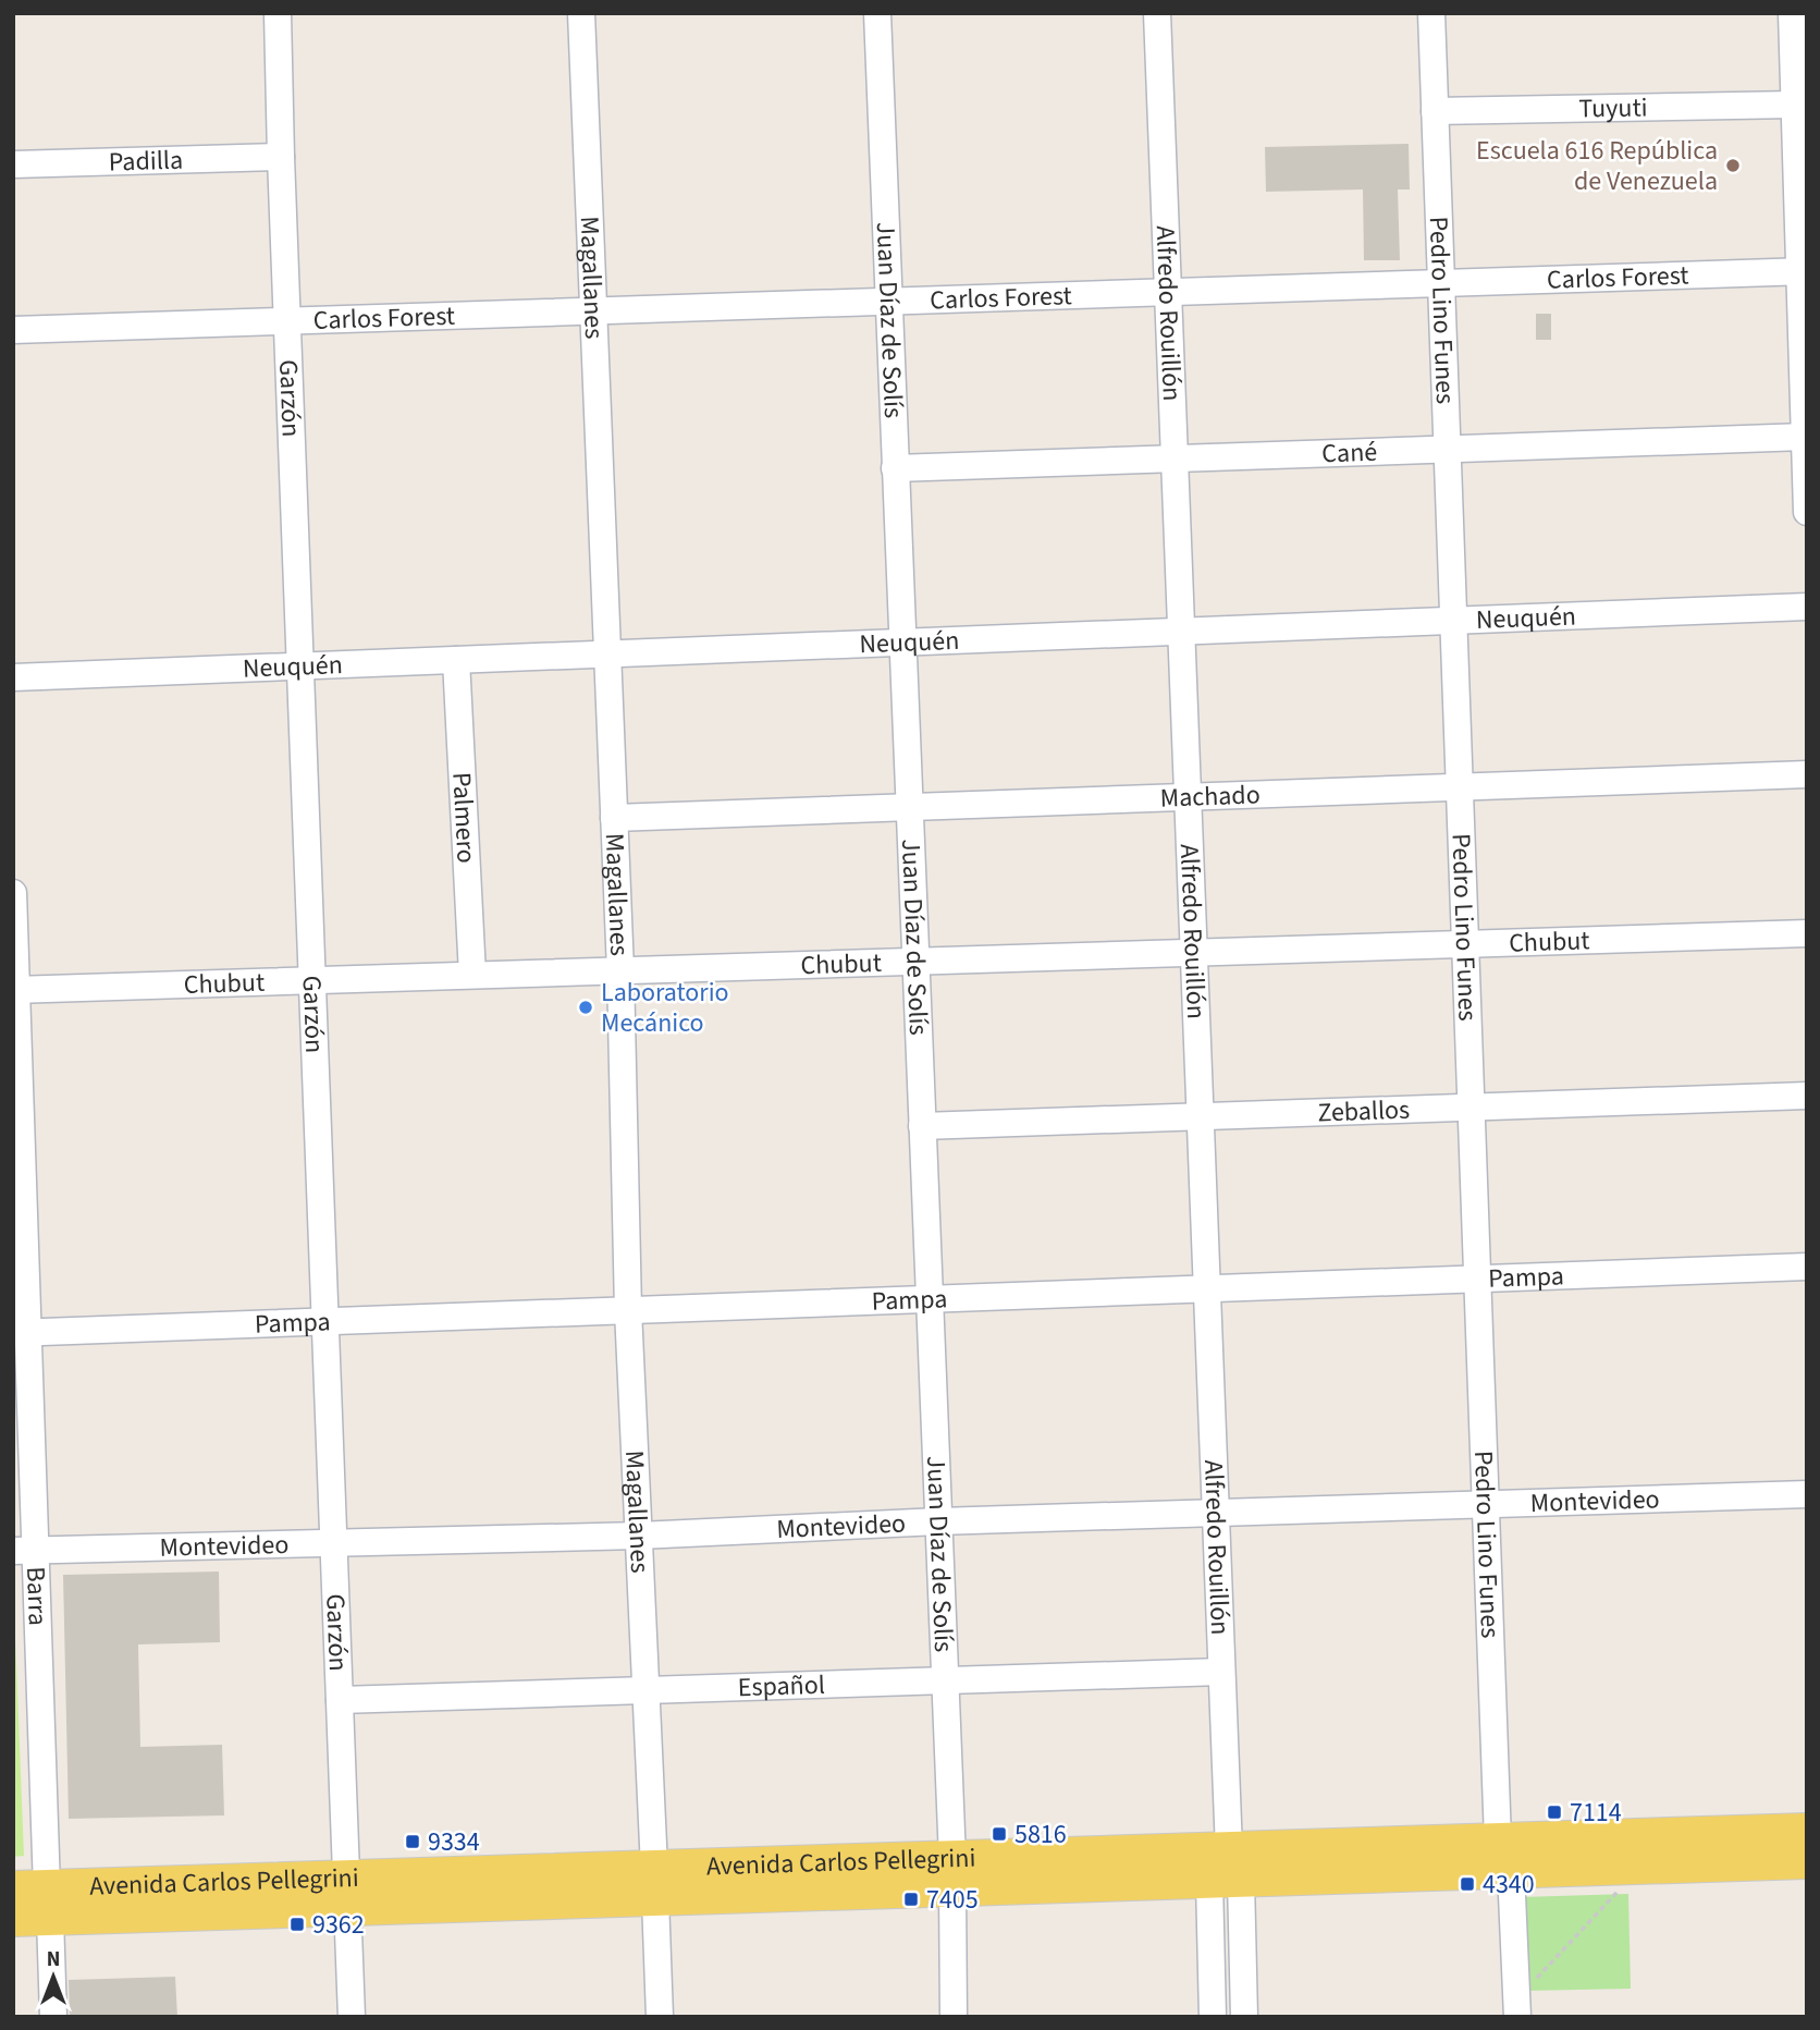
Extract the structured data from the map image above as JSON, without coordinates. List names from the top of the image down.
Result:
{
  "streets": {
    "main road": ["Avenida Carlos Pellegrini"],
    "street": [
      "Tuyuti",
      "Padilla",
      "Magallanes",
      "Carlos Forest",
      "Pedro Lino Funes",
      "Alfredo Rouillón",
      "Juan Díaz de Solís",
      "Garzón",
      "Cané",
      "Neuquén",
      "Machado",
      "Palmero",
      "Chubut",
      "Zeballos",
      "Pampa",
      "Montevideo",
      "Barra",
      "Español"
    ]
  },
  "crossings": [
    ["Tuyuti", "Pedro Lino Funes"],
    ["Padilla", "Garzón"],
    ["Magallanes", "Carlos Forest"],
    ["Magallanes", "Neuquén"],
    ["Magallanes", "Machado"],
    ["Magallanes", "Chubut"],
    ["Magallanes", "Pampa"],
    ["Magallanes", "Montevideo"],
    ["Magallanes", "Español"],
    ["Magallanes", "Avenida Carlos Pellegrini"],
    ["Carlos Forest", "Pedro Lino Funes"],
    ["Carlos Forest", "Alfredo Rouillón"],
    ["Carlos Forest", "Juan Díaz de Solís"],
    ["Carlos Forest", "Garzón"],
    ["Pedro Lino Funes", "Cané"],
    ["Pedro Lino Funes", "Neuquén"],
    ["Pedro Lino Funes", "Machado"],
    ["Pedro Lino Funes", "Chubut"],
    ["Pedro Lino Funes", "Zeballos"],
    ["Pedro Lino Funes", "Pampa"],
    ["Pedro Lino Funes", "Montevideo"],
    ["Pedro Lino Funes", "Avenida Carlos Pellegrini"],
    ["Alfredo Rouillón", "Cané"],
    ["Alfredo Rouillón", "Neuquén"],
    ["Alfredo Rouillón", "Machado"],
    ["Alfredo Rouillón", "Chubut"],
    ["Alfredo Rouillón", "Zeballos"],
    ["Alfredo Rouillón", "Pampa"],
    ["Alfredo Rouillón", "Montevideo"],
    ["Alfredo Rouillón", "Español"],
    ["Alfredo Rouillón", "Avenida Carlos Pellegrini"],
    ["Juan Díaz de Solís", "Cané"],
    ["Juan Díaz de Solís", "Neuquén"],
    ["Juan Díaz de Solís", "Machado"],
    ["Juan Díaz de Solís", "Chubut"],
    ["Juan Díaz de Solís", "Zeballos"],
    ["Juan Díaz de Solís", "Pampa"],
    ["Juan Díaz de Solís", "Montevideo"],
    ["Juan Díaz de Solís", "Español"],
    ["Juan Díaz de Solís", "Avenida Carlos Pellegrini"],
    ["Garzón", "Neuquén"],
    ["Garzón", "Chubut"],
    ["Garzón", "Pampa"],
    ["Garzón", "Montevideo"],
    ["Garzón", "Español"],
    ["Garzón", "Avenida Carlos Pellegrini"],
    ["Neuquén", "Palmero"],
    ["Palmero", "Chubut"],
    ["Chubut", "Barra"],
    ["Pampa", "Barra"],
    ["Montevideo", "Barra"],
    ["Barra", "Avenida Carlos Pellegrini"]
  ],
  "places": {
    "other": ["Escuela 616 República de Venezuela", "Laboratorio Mecánico"],
    "transit": [
      "7114",
      "5816",
      "9334",
      "4340",
      "7405",
      "9362"
    ]
  },
  "north": "top"
}
